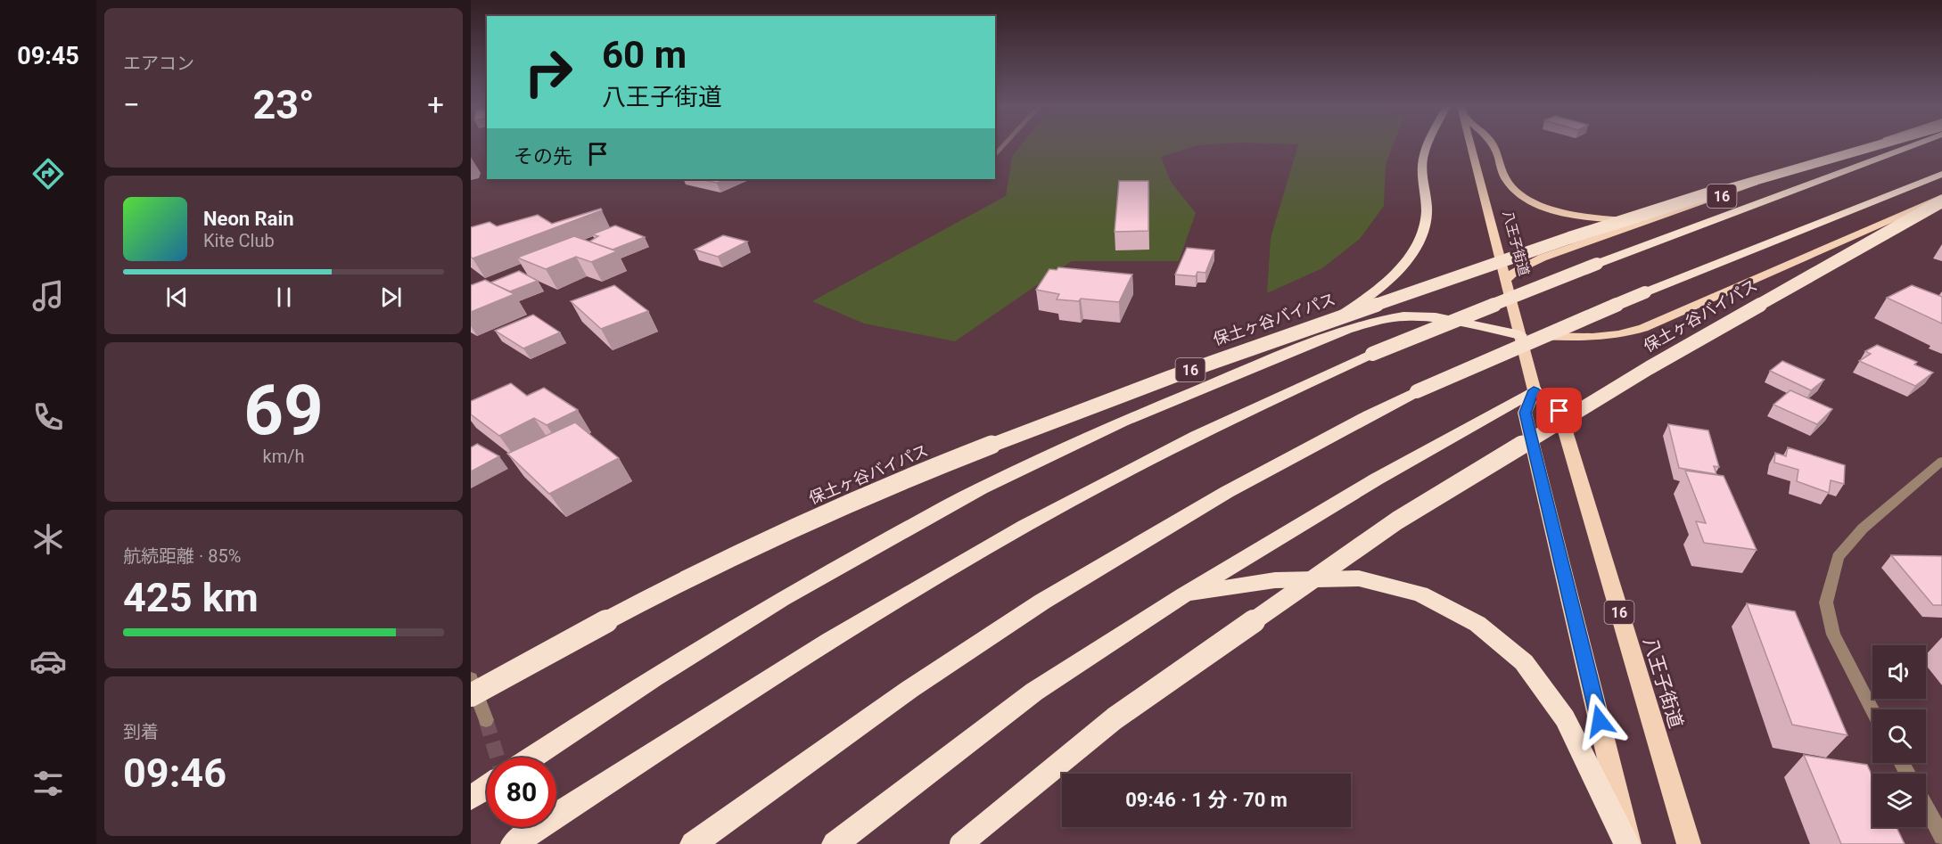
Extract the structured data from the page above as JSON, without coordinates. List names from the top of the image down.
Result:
{
  "streets": {
    "highway": ["16", "八王子街道", "保土ヶ谷バイパス"]
  },
  "crossings": [
    ["16", "八王子街道"]
  ],
  "page": {
    "tabs": "09:45",
    "tile": [
      "エアコン",
      ["69", "km/h"],
      ["航続距離 · 85%", "425 km"],
      ["到着", "09:46"]
    ],
    "turn": ["60 m", "八王子街道"],
    "heat": ["−", "23°", "+"],
    "then": "その先",
    "song": ["Neon Rain", "Kite Club"],
    "limit": "80",
    "trip": "09:46 · 1 分 · 70 m"
  }
}
